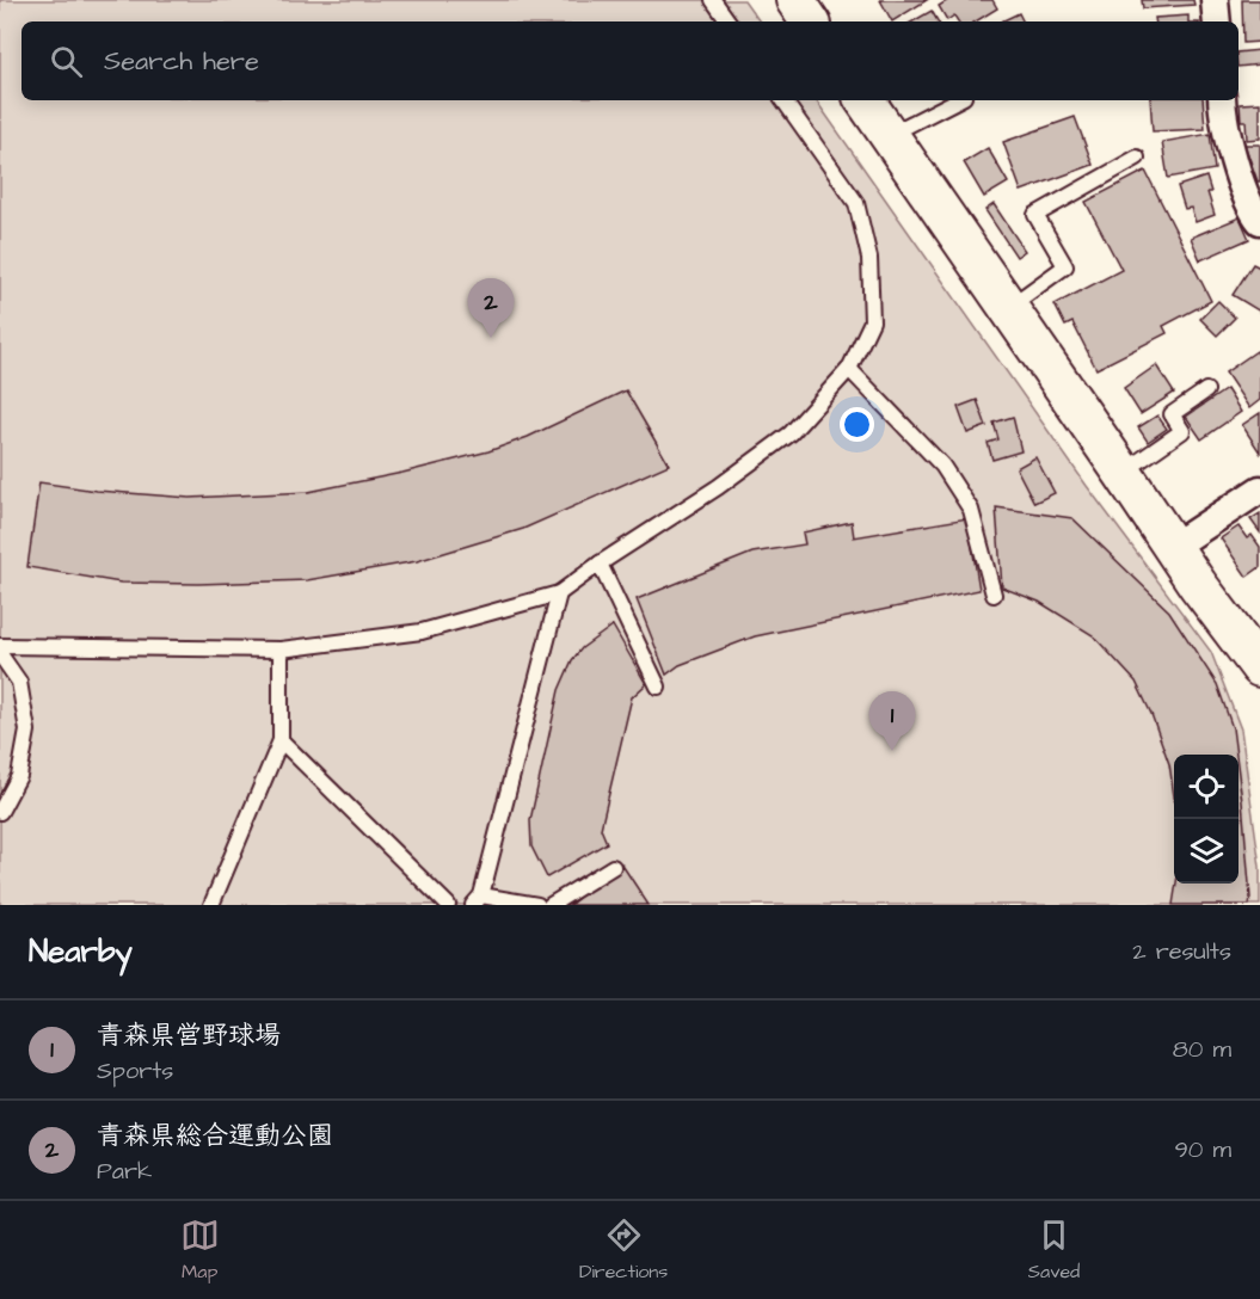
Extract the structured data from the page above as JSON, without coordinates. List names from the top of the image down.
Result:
{
  "page": {
    "search": "Search here",
    "pins": ["2", "1"],
    "heading": ["Nearby", "2 results"],
    "list": [
      {
        "mark": "1",
        "name": "青森県営野球場",
        "note": "Sports",
        "value": "80 m"
      },
      {
        "mark": "2",
        "name": "青森県総合運動公園",
        "note": "Park",
        "value": "90 m"
      }
    ],
    "nav": ["Map", "Directions", "Saved"]
  }
}
